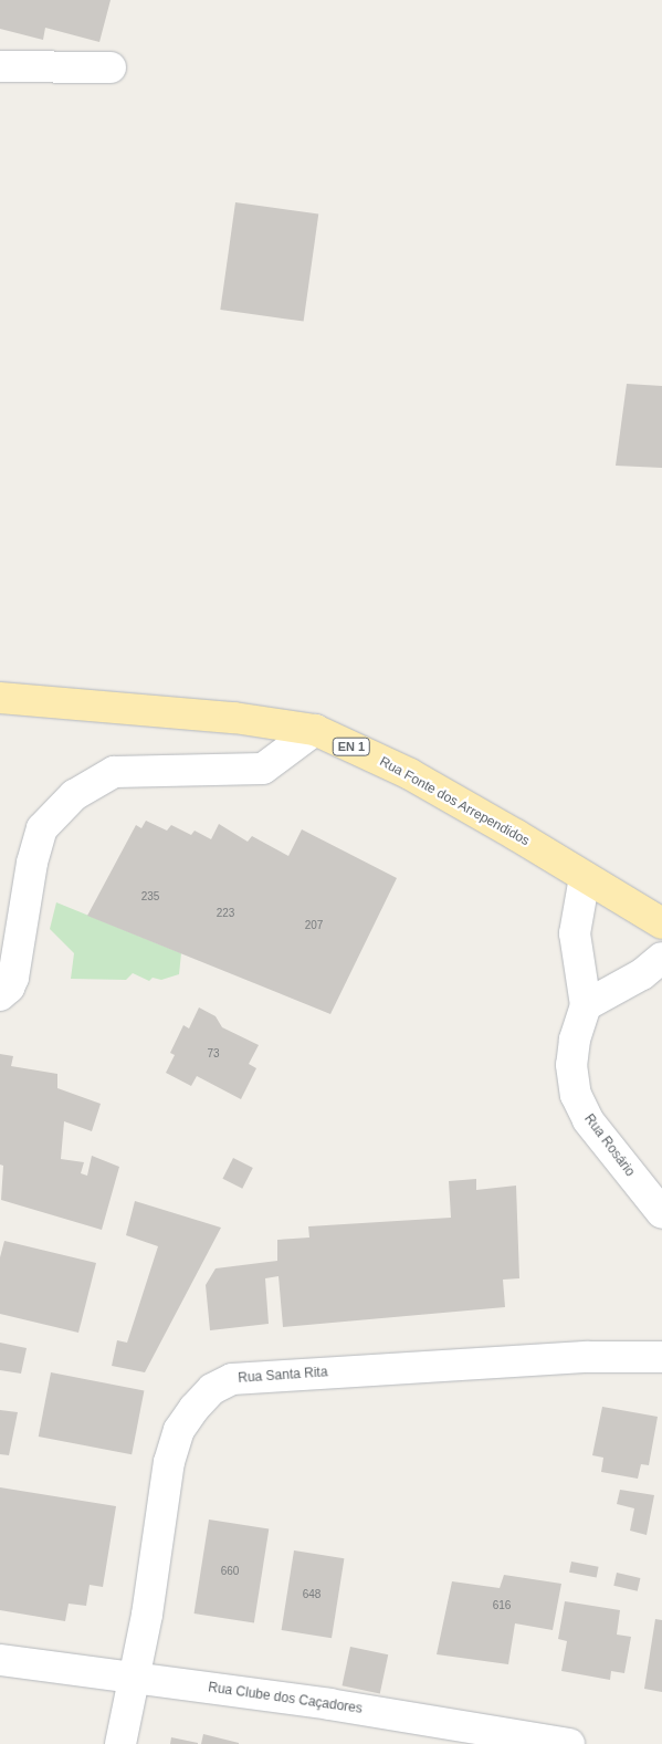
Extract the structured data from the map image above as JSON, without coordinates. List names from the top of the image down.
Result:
{
  "streets": {
    "main road": ["EN 1", "Rua Fonte dos Arrependidos"],
    "street": ["Rua Rosário", "Rua Santa Rita", "Rua Clube dos Caçadores"]
  },
  "crossings": [
    ["Rua Fonte dos Arrependidos", "Rua Rosário"],
    ["Rua Santa Rita", "Rua Clube dos Caçadores"]
  ],
  "house_numbers": [
    "235",
    "223",
    "207",
    "73",
    "660",
    "648",
    "616"
  ]
}
